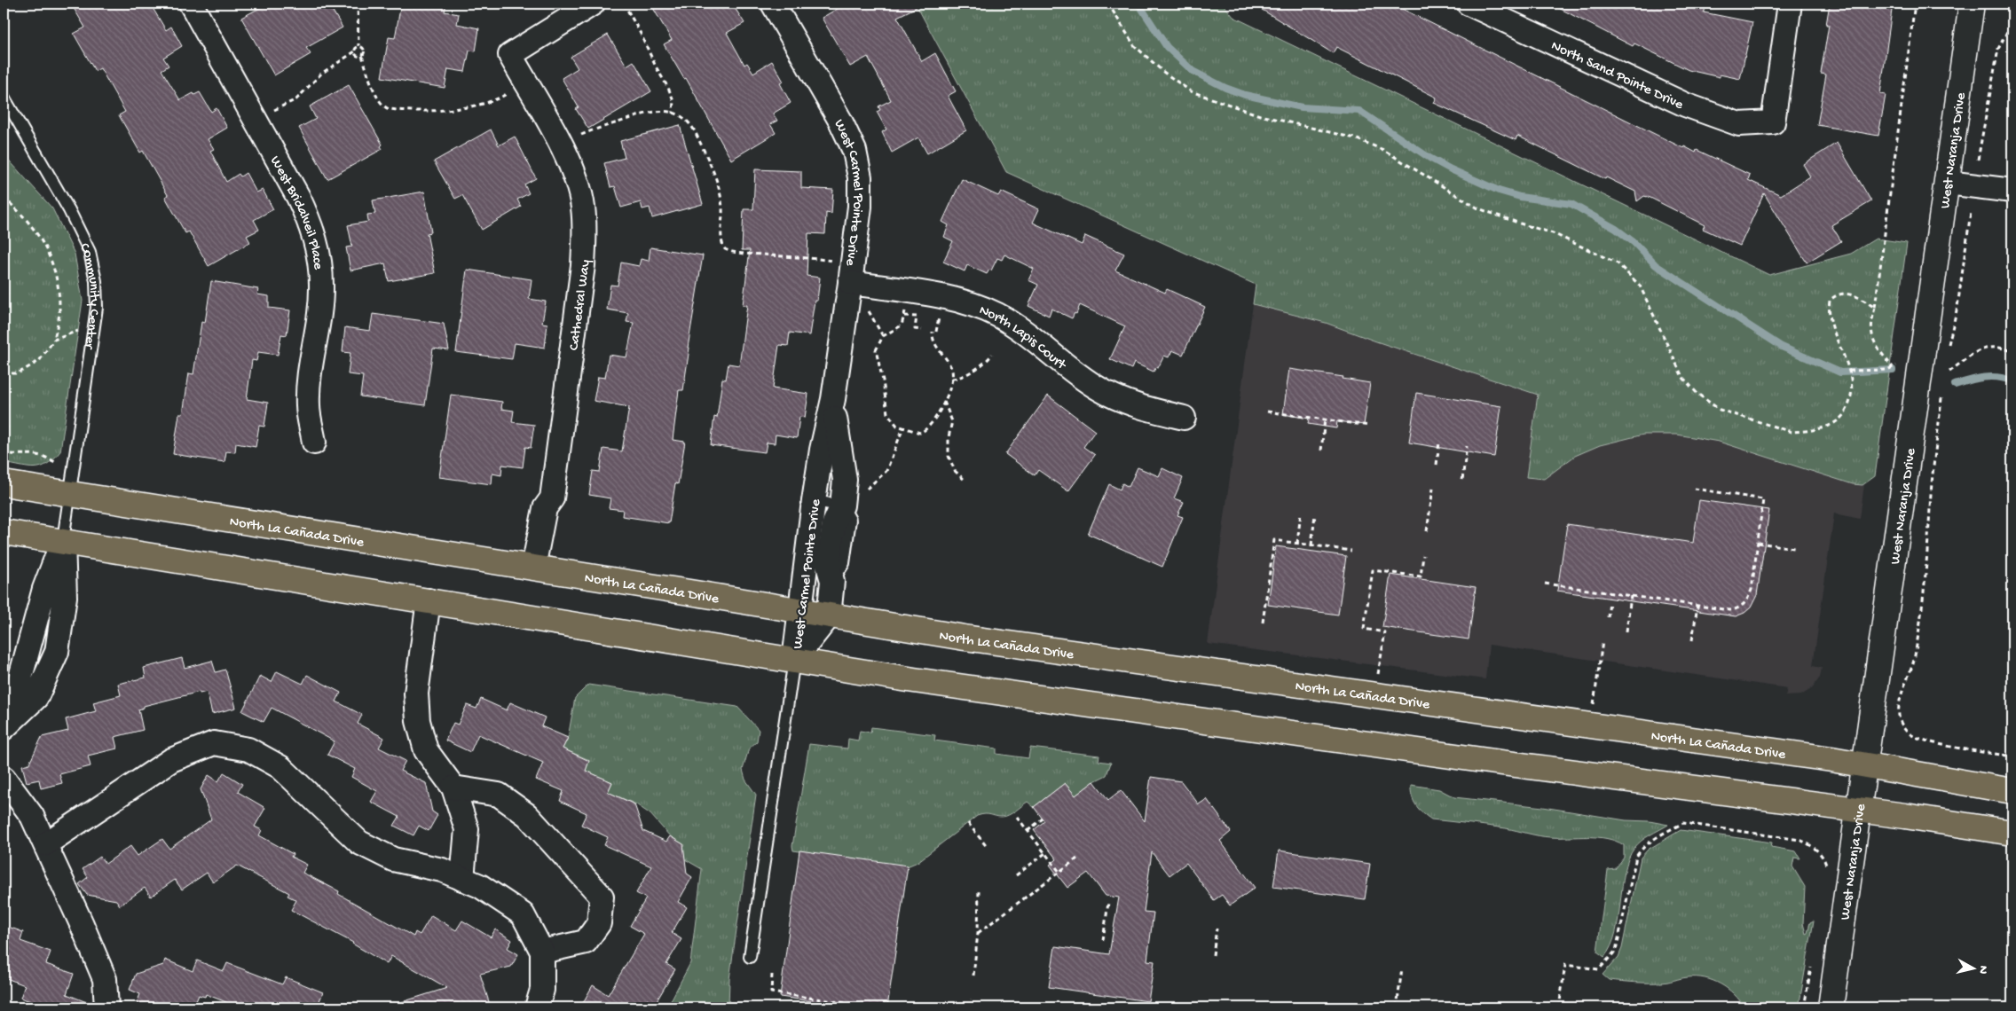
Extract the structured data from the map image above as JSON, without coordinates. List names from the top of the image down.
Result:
{
  "streets": {
    "main road": ["North La Cañada Drive"],
    "street": [
      "North Sand Pointe Drive",
      "West Naranja Drive",
      "West Carmel Pointe Drive",
      "West Bridalveil Place",
      "Community Center",
      "Cathedral Way",
      "North Lapis Court"
    ]
  },
  "crossings": [
    ["West Naranja Drive", "North La Cañada Drive"],
    ["West Carmel Pointe Drive", "North Lapis Court"],
    ["West Carmel Pointe Drive", "North La Cañada Drive"],
    ["Community Center", "North La Cañada Drive"],
    ["Cathedral Way", "North La Cañada Drive"]
  ],
  "north": "right"
}
